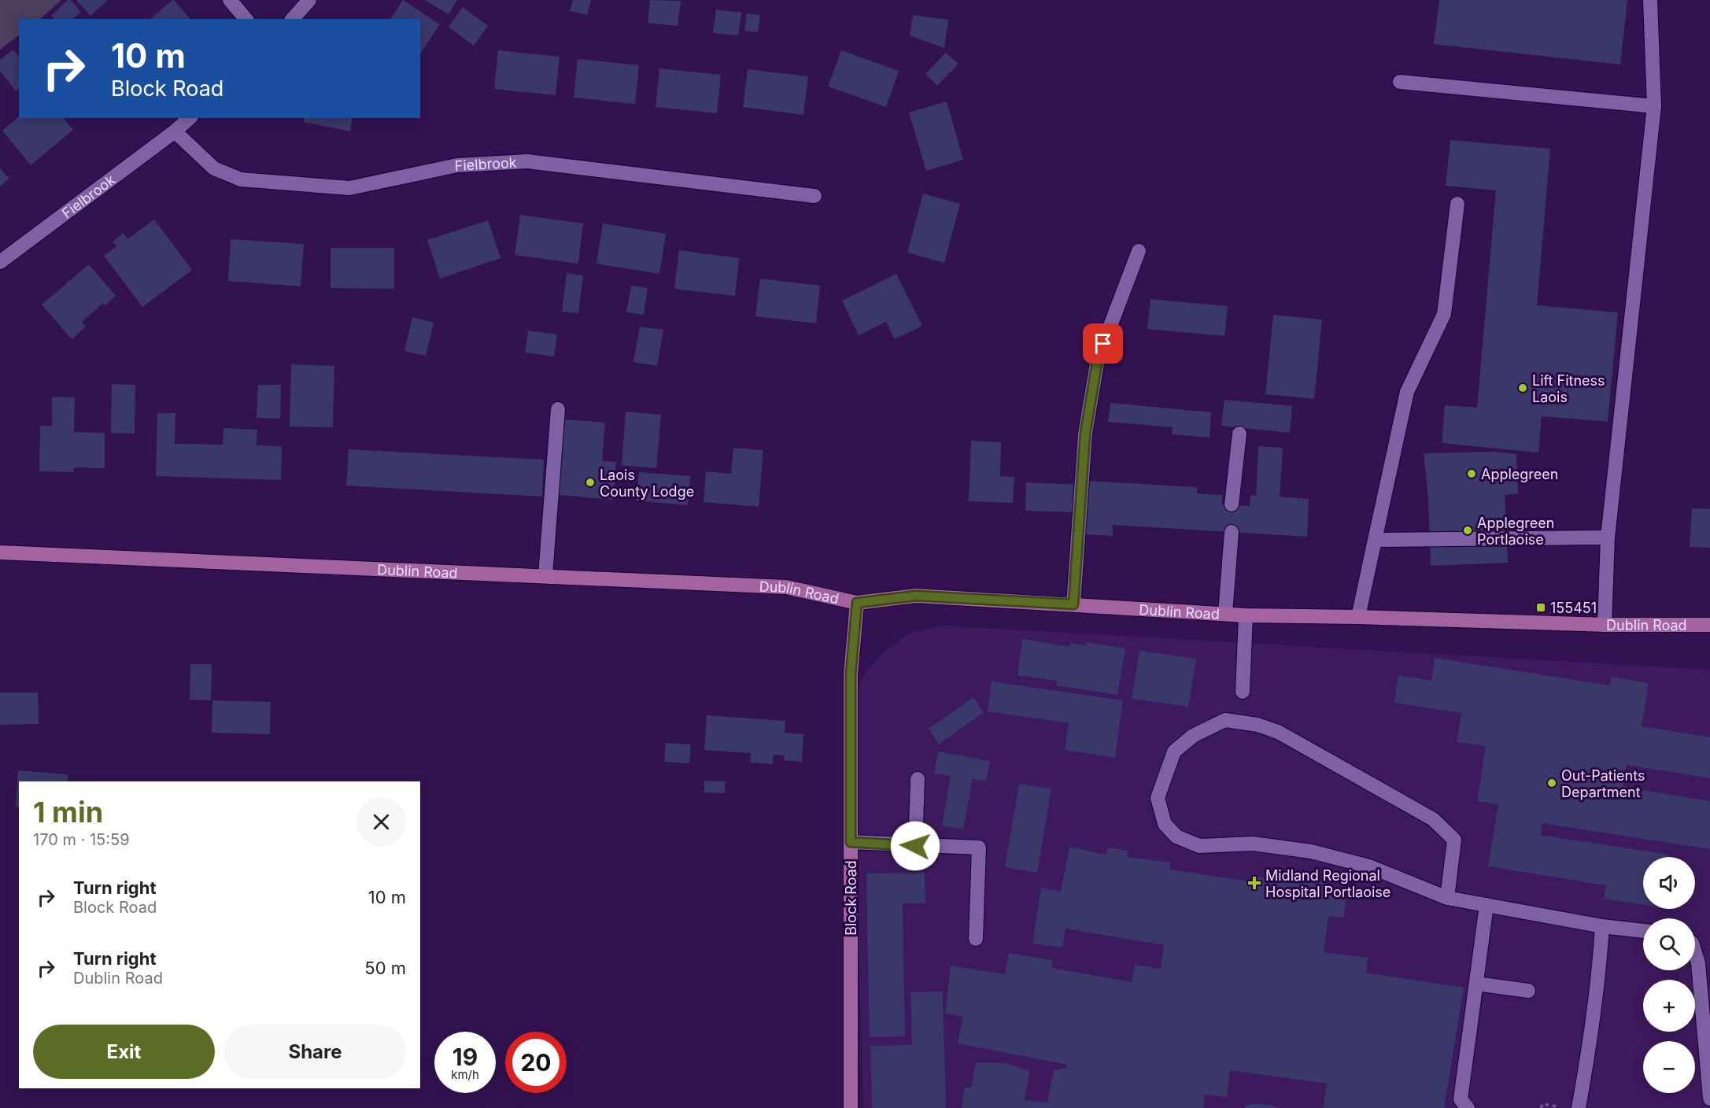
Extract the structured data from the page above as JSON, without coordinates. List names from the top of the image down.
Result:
{
  "streets": {
    "main road": ["Dublin Road", "Block Road"],
    "street": ["Fielbrook"]
  },
  "crossings": [
    ["Dublin Road", "Block Road"]
  ],
  "places": {
    "other": [
      "Lift Fitness Laois",
      "Applegreen",
      "Laois County Lodge",
      "Applegreen Portlaoise",
      "Out-Patients Department"
    ],
    "transit": ["155451"],
    "health": ["Midland Regional Hospital Portlaoise"]
  },
  "page": {
    "turn": ["10 m", "Block Road"],
    "heading": ["1 min", "170 m · 15:59"],
    "map_buttons": ["+", "−"],
    "list": [
      {
        "name": "Turn right",
        "note": "Block Road",
        "value": "10 m"
      },
      {
        "name": "Turn right",
        "note": "Dublin Road",
        "value": "50 m"
      }
    ],
    "buttons": ["Exit", "Share"],
    "speed": "19 km/h",
    "limit": "20"
  }
}
